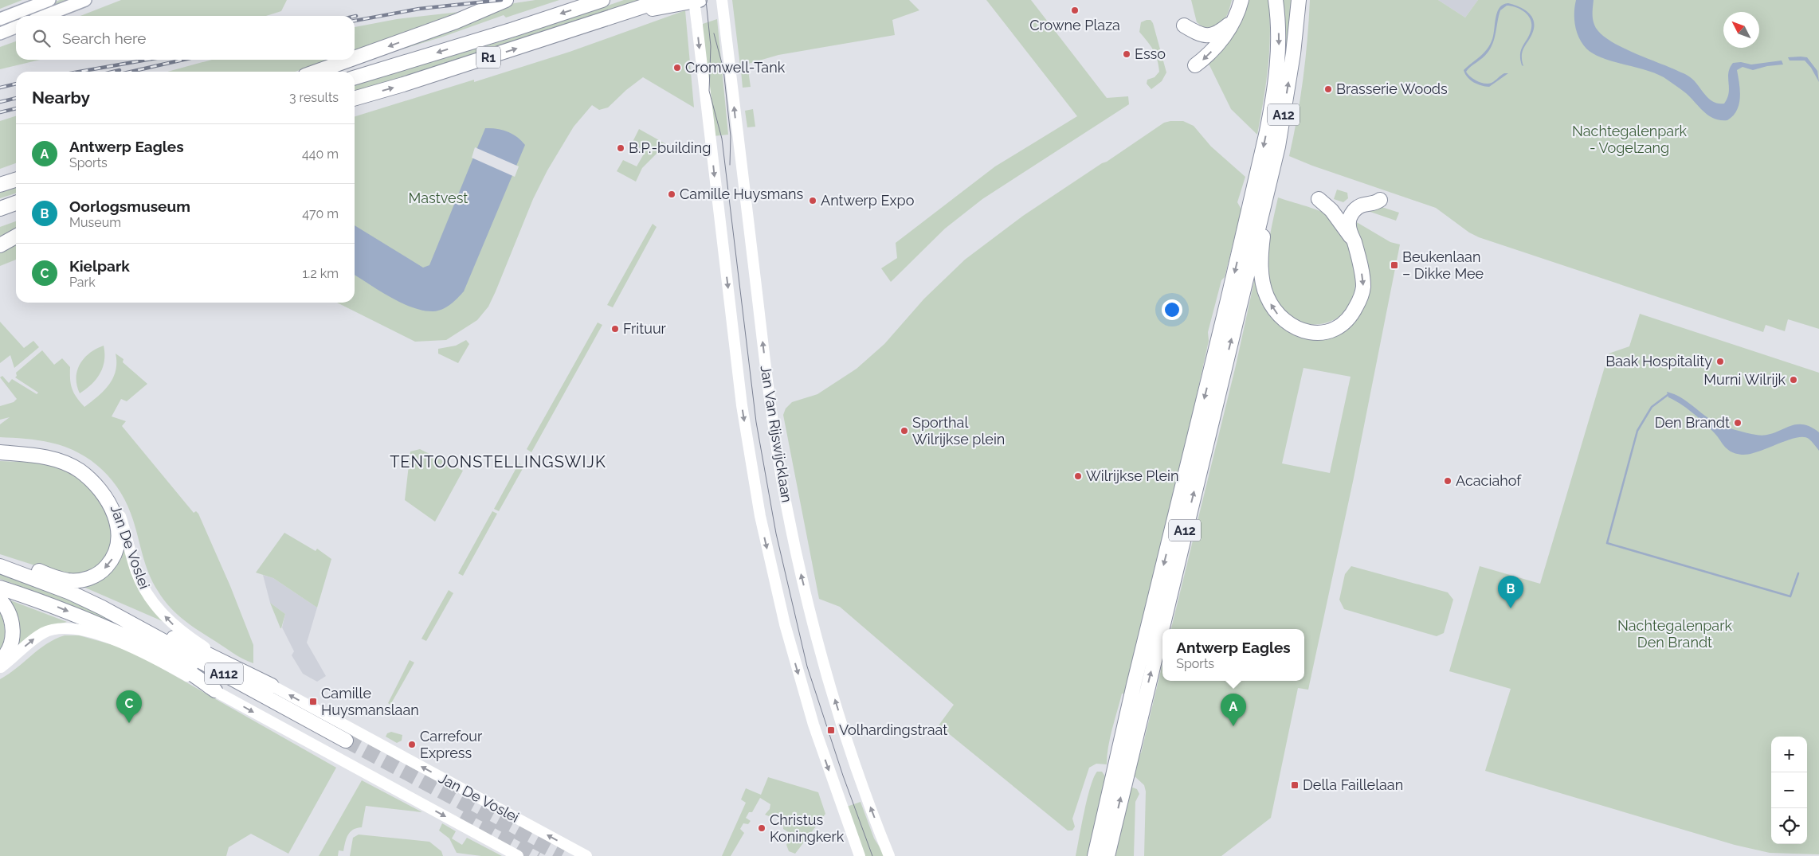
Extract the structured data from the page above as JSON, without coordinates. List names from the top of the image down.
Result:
{
  "streets": {
    "highway": ["R1", "A12", "A112"],
    "main road": ["Jan Van Rijswijcklaan", "Jan De Voslei"]
  },
  "districts": ["TENTOONSTELLINGSWIJK"],
  "parks": ["Nachtegalenpark - Vogelzang", "Mastvest", "Nachtegalenpark Den Brandt"],
  "places": {
    "other": [
      "Crowne Plaza",
      "Esso",
      "Cromwell-Tank",
      "Brasserie Woods",
      "B.P.-building",
      "Camille Huysmans",
      "Antwerp Expo",
      "Frituur",
      "Baak Hospitality",
      "Murni Wilrijk",
      "Den Brandt",
      "Sporthal Wilrijkse plein",
      "Wilrijkse Plein",
      "Acaciahof",
      "Carrefour Express",
      "Christus Koningkerk"
    ],
    "transit": [
      "Beukenlaan – Dikke Mee",
      "Camille Huysmanslaan",
      "Volhardingstraat",
      "Della Faillelaan"
    ]
  },
  "north": "top left",
  "page": {
    "search": "Search here",
    "heading": ["Nearby", "3 results"],
    "list": [
      {
        "mark": "A",
        "name": "Antwerp Eagles",
        "note": "Sports",
        "value": "440 m"
      },
      {
        "mark": "B",
        "name": "Oorlogsmuseum",
        "note": "Museum",
        "value": "470 m"
      },
      {
        "mark": "C",
        "name": "Kielpark",
        "note": "Park",
        "value": "1.2 km"
      }
    ],
    "pins": ["B", "C", "A"],
    "popup": ["Antwerp Eagles", "Sports"],
    "map_buttons": ["+", "−"]
  }
}
